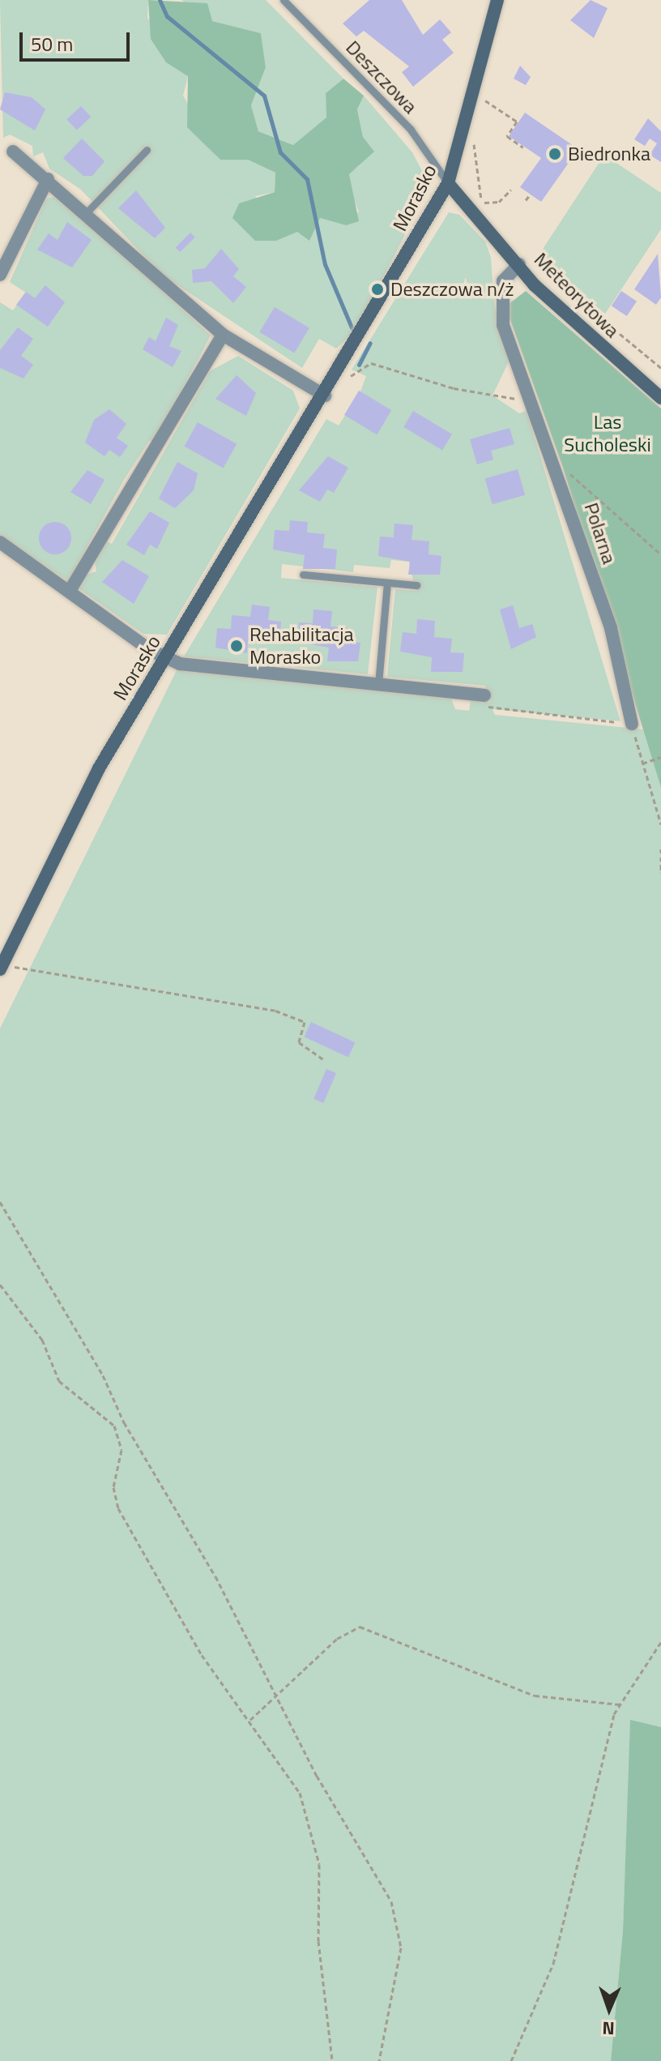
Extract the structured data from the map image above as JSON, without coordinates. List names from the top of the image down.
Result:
{
  "streets": {
    "street": ["Morasko", "Meteorytowa", "Polarna"],
    "lane": ["Deszczowa"]
  },
  "crossings": [
    ["Deszczowa", "Morasko"],
    ["Deszczowa", "Meteorytowa"],
    ["Morasko", "Meteorytowa"],
    ["Meteorytowa", "Polarna"]
  ],
  "parks": ["Las Sucholeski"],
  "places": ["Biedronka", "Deszczowa n/ż", "Rehabilitacja Morasko"],
  "scale_bar": "50 m",
  "north": "bottom"
}
